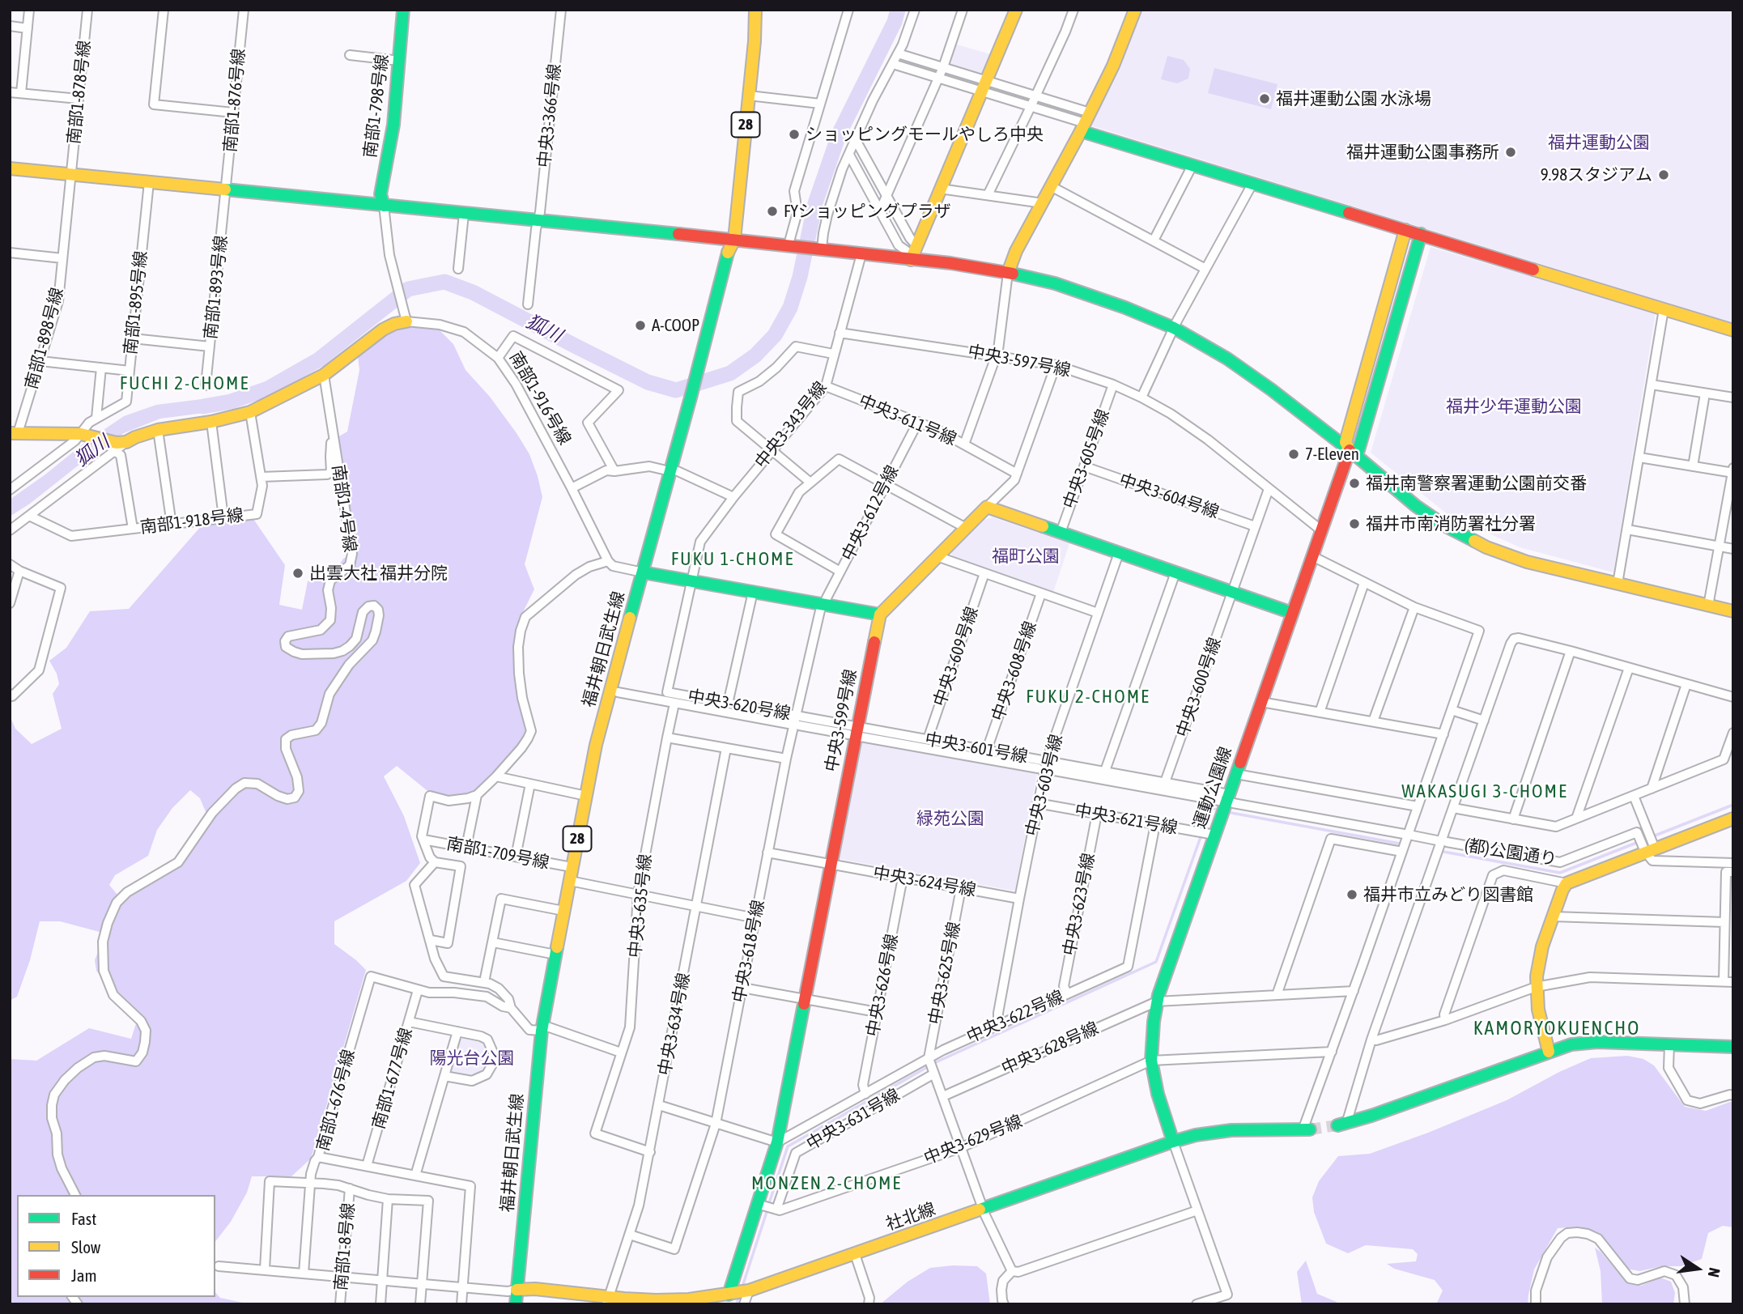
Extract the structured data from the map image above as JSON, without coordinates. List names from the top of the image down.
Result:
{
  "streets": {
    "street": [
      "南部1-878号線",
      "南部1-876号線",
      "南部1-798号線",
      "中央3-366号線",
      "28",
      "南部1-893号線",
      "南部1-895号線",
      "南部1-898号線",
      "中央3-597号線",
      "南部1-916号線",
      "中央3-611号線",
      "中央3-343号線",
      "中央3-605号線",
      "中央3-604号線",
      "南部1-4号線",
      "中央3-612号線",
      "南部1-918号線",
      "福井朝日武生線",
      "中央3-609号線",
      "中央3-608号線",
      "中央3-600号線",
      "中央3-620号線",
      "中央3-599号線",
      "中央3-601号線",
      "中央3-603号線",
      "運動公園線",
      "中央3-621号線",
      "(都)公園通り",
      "南部1-709号線",
      "中央3-624号線",
      "中央3-623号線",
      "中央3-635号線",
      "中央3-618号線",
      "中央3-625号線",
      "中央3-626号線",
      "中央3-622号線",
      "中央3-634号線",
      "中央3-628号線",
      "南部1-677号線",
      "南部1-676号線",
      "中央3-631号線",
      "中央3-629号線",
      "社北線",
      "南部1-8号線"
    ]
  },
  "crossings": [
    ["南部1-878号線", "南部1-898号線"],
    ["南部1-876号線", "南部1-893号線"],
    ["中央3-597号線", "中央3-343号線"],
    ["中央3-597号線", "中央3-605号線"],
    ["中央3-597号線", "中央3-600号線"],
    ["中央3-597号線", "運動公園線"],
    ["南部1-916号線", "南部1-4号線"],
    ["南部1-916号線", "南部1-918号線"],
    ["中央3-611号線", "中央3-343号線"],
    ["中央3-611号線", "中央3-612号線"],
    ["中央3-343号線", "中央3-620号線"],
    ["中央3-605号線", "中央3-604号線"],
    ["中央3-604号線", "中央3-600号線"],
    ["中央3-612号線", "中央3-618号線"],
    ["福井朝日武生線", "南部1-709号線"],
    ["福井朝日武生線", "南部1-676号線"],
    ["福井朝日武生線", "社北線"],
    ["中央3-609号線", "中央3-601号線"],
    ["中央3-608号線", "中央3-601号線"],
    ["中央3-600号線", "中央3-601号線"],
    ["中央3-620号線", "中央3-599号線"],
    ["中央3-620号線", "中央3-601号線"],
    ["中央3-620号線", "中央3-618号線"],
    ["中央3-599号線", "中央3-601号線"],
    ["中央3-599号線", "中央3-624号線"],
    ["中央3-599号線", "中央3-622号線"],
    ["中央3-599号線", "社北線"],
    ["中央3-601号線", "中央3-603号線"],
    ["中央3-601号線", "運動公園線"],
    ["中央3-601号線", "(都)公園通り"],
    ["中央3-603号線", "中央3-621号線"],
    ["中央3-603号線", "中央3-624号線"],
    ["中央3-603号線", "中央3-622号線"],
    ["運動公園線", "中央3-621号線"],
    ["運動公園線", "(都)公園通り"],
    ["運動公園線", "中央3-628号線"],
    ["運動公園線", "中央3-629号線"],
    ["運動公園線", "社北線"],
    ["中央3-621号線", "中央3-623号線"],
    ["中央3-621号線", "中央3-622号線"],
    ["中央3-624号線", "中央3-618号線"],
    ["中央3-624号線", "中央3-625号線"],
    ["中央3-624号線", "中央3-626号線"],
    ["中央3-623号線", "中央3-622号線"],
    ["中央3-635号線", "中央3-634号線"],
    ["中央3-635号線", "南部1-676号線"],
    ["中央3-618号線", "中央3-634号線"],
    ["中央3-625号線", "中央3-622号線"],
    ["中央3-625号線", "中央3-631号線"],
    ["中央3-626号線", "中央3-622号線"],
    ["中央3-622号線", "中央3-631号線"],
    ["中央3-634号線", "社北線"],
    ["南部1-677号線", "南部1-676号線"],
    ["中央3-631号線", "中央3-629号線"]
  ],
  "districts": [
    "FUCHI 2-CHOME",
    "FUKU 1-CHOME",
    "FUKU 2-CHOME",
    "WAKASUGI 3-CHOME",
    "KAMORYOKUENCHO",
    "MONZEN 2-CHOME"
  ],
  "water": ["狐川"],
  "parks": [
    "福井運動公園",
    "福井少年運動公園",
    "福町公園",
    "緑苑公園",
    "陽光台公園"
  ],
  "places": [
    "福井運動公園 水泳場",
    "ショッピングモールやしろ中央",
    "福井運動公園事務所",
    "9.98スタジアム",
    "FYショッピングプラザ",
    "A-COOP",
    "7-Eleven",
    "福井南警察署運動公園前交番",
    "福井市南消防署社分署",
    "出雲大社 福井分院",
    "福井市立みどり図書館"
  ],
  "legend": ["Fast", "Slow", "Jam"],
  "north": "right"
}
